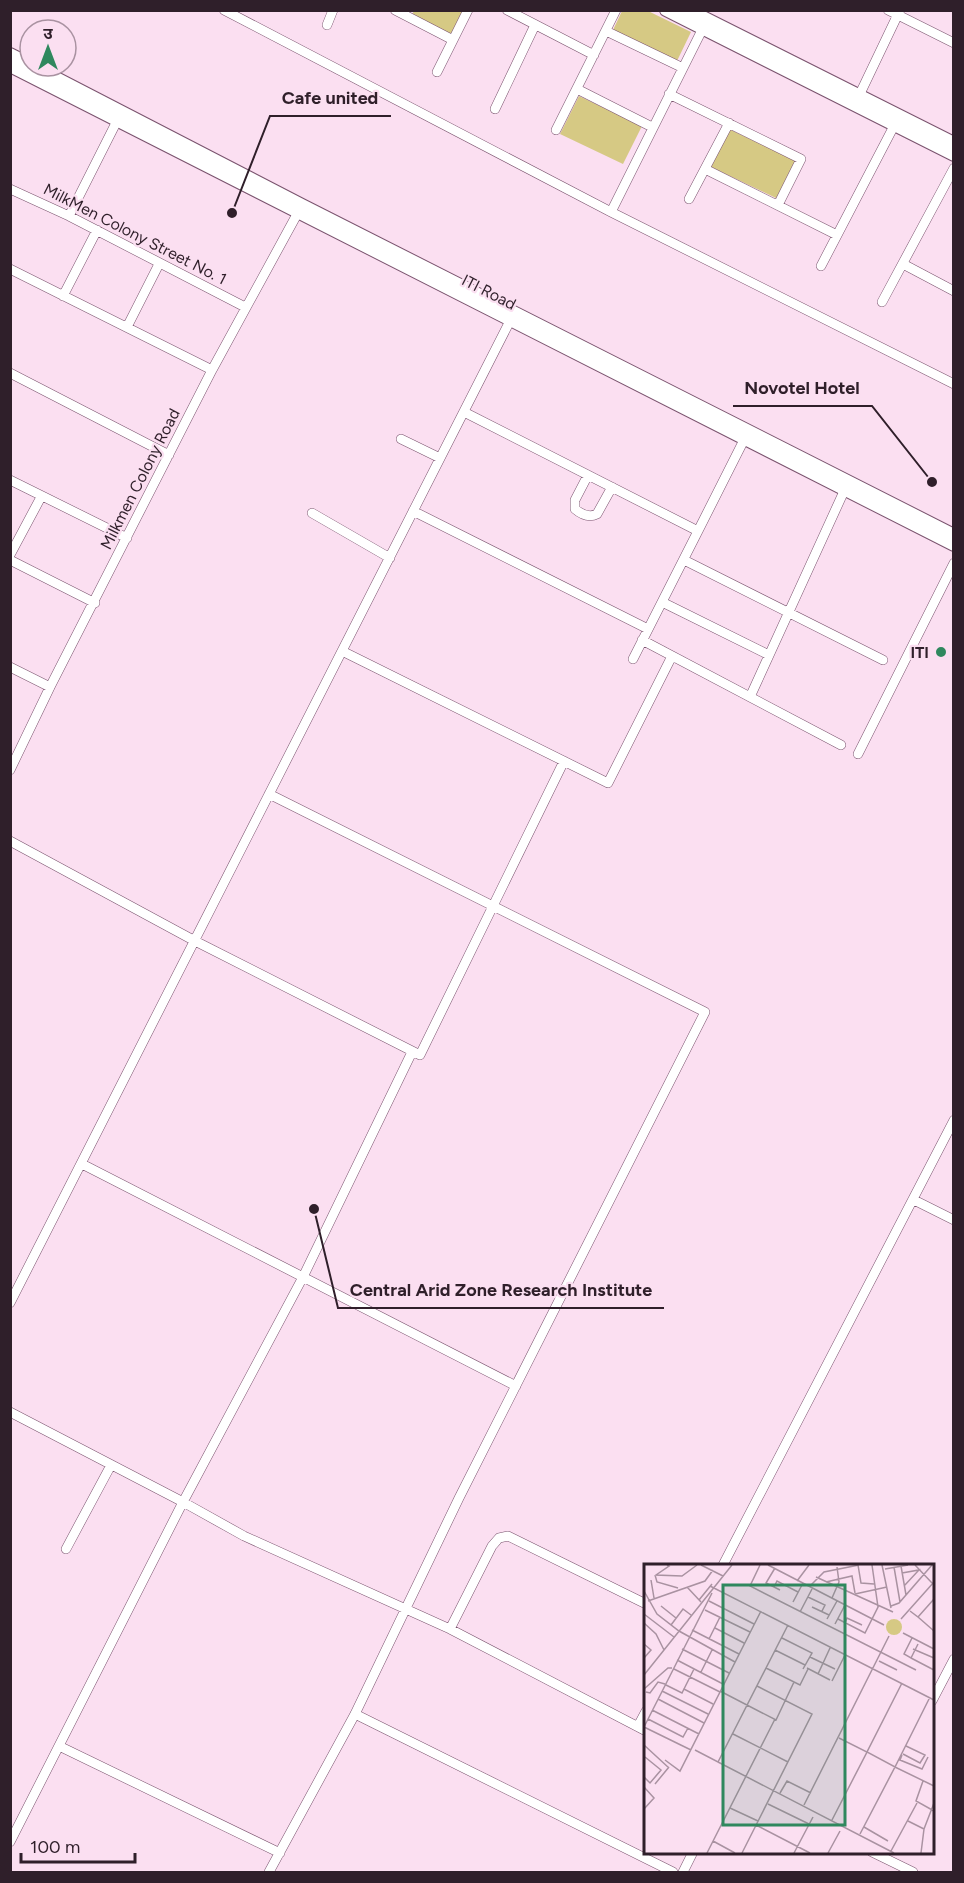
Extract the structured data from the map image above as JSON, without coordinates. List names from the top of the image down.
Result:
{
  "streets": {
    "street": ["MilkMen Colony Street No. 1", "ITI Road", "Milkmen Colony Road"]
  },
  "crossings": [
    ["MilkMen Colony Street No. 1", "Milkmen Colony Road"],
    ["ITI Road", "Milkmen Colony Road"]
  ],
  "places": [
    "Cafe united",
    "Novotel Hotel",
    "ITI",
    "Central Arid Zone Research Institute"
  ],
  "scale_bar": "100 m",
  "north": "top"
}
